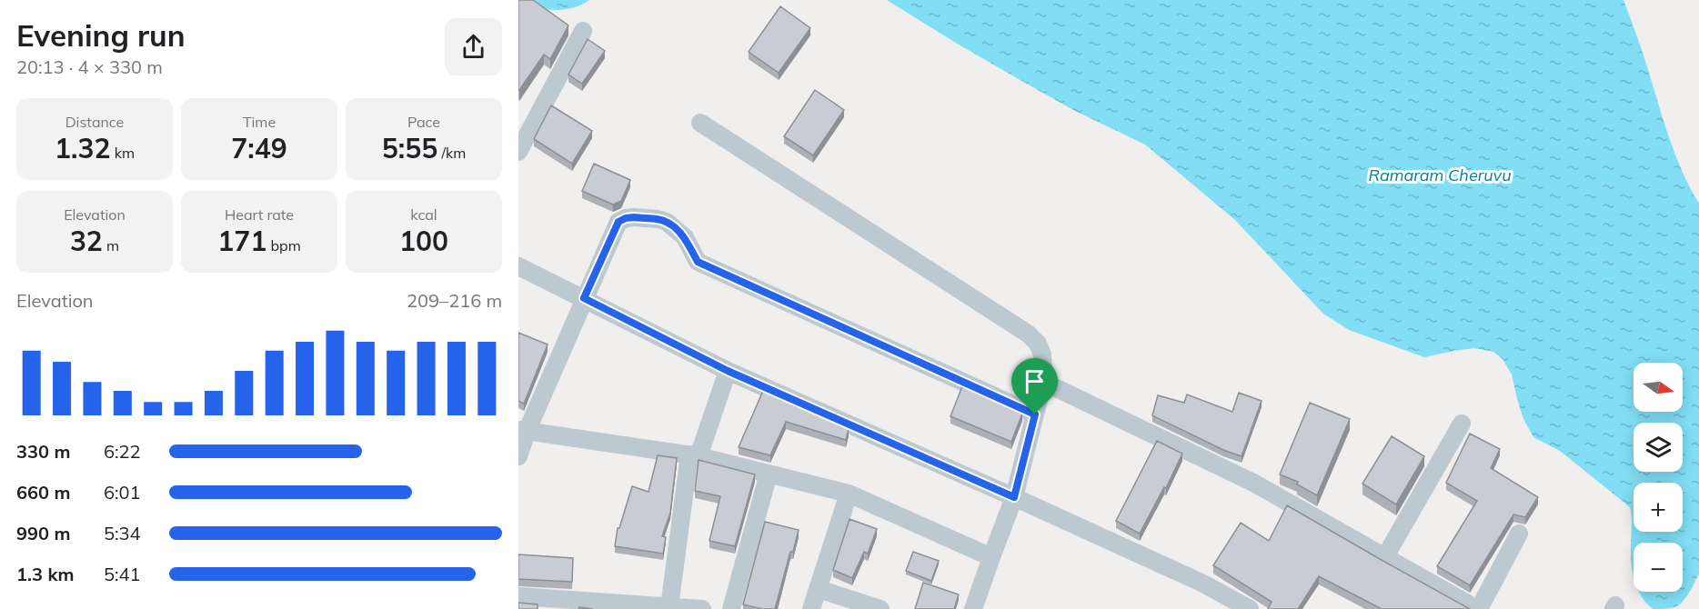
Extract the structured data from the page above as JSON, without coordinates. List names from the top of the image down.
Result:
{
  "water": ["Ramaram Cheruvu"],
  "north": "right",
  "page": {
    "heading": ["Evening run", "20:13 · 4 × 330 m"],
    "stats": [
      ["Distance", "1.32 km"],
      ["Time", "7:49"],
      ["Pace", "5:55 /km"],
      ["Elevation", "32 m"],
      ["Heart rate", "171 bpm"],
      ["kcal", "100"]
    ],
    "chart": ["Elevation", "209–216 m"],
    "map_buttons": ["+", "−"],
    "list": [
      {
        "name": "330 m",
        "note": "6:22"
      },
      {
        "name": "660 m",
        "note": "6:01"
      },
      {
        "name": "990 m",
        "note": "5:34"
      },
      {
        "name": "1.3 km",
        "note": "5:41"
      }
    ]
  }
}
